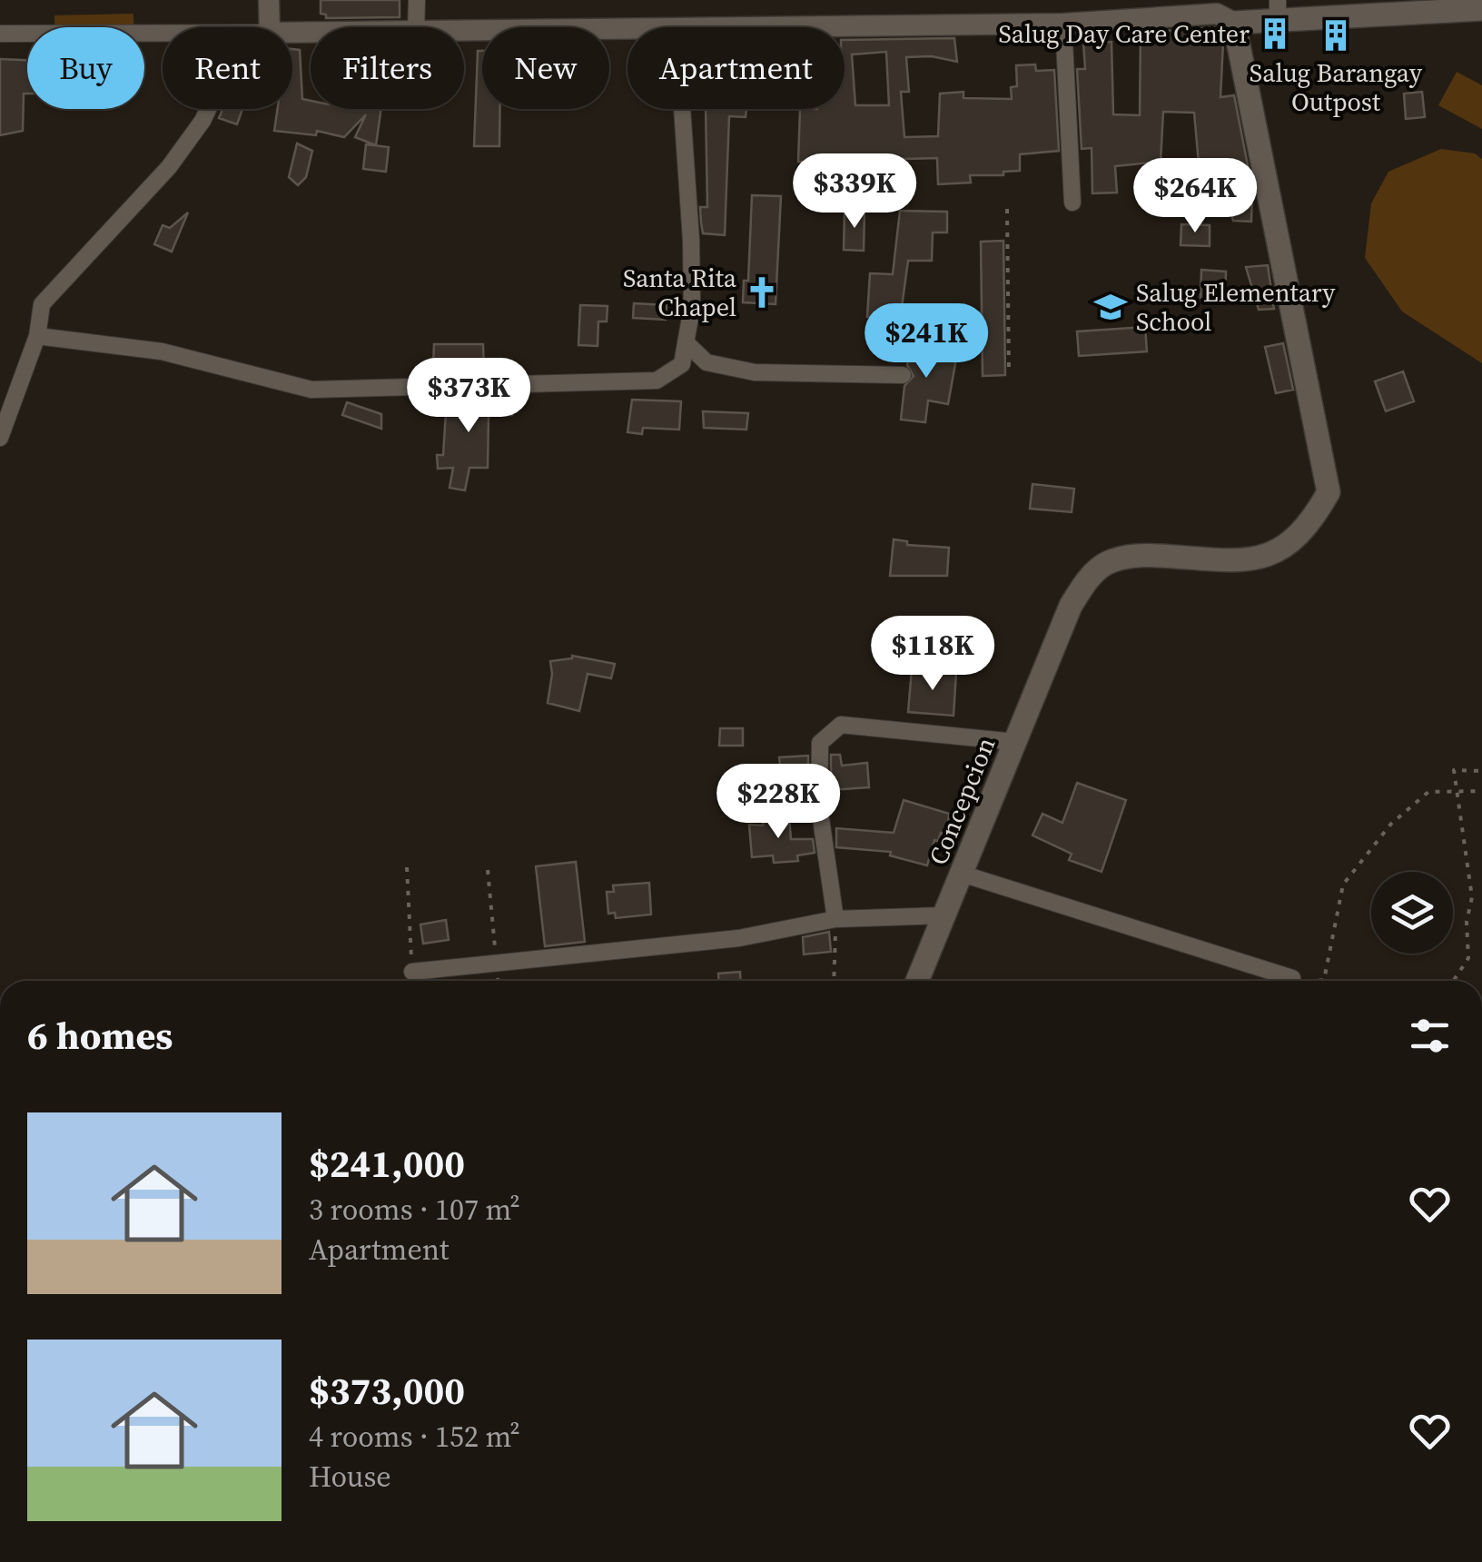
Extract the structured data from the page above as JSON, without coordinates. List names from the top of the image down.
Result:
{
  "streets": {
    "main road": ["Concepcion"]
  },
  "places": {
    "building": ["Salug Day Care Center", "Salug Barangay Outpost"],
    "church": ["Santa Rita Chapel"],
    "school or university": ["Salug Elementary School"]
  },
  "page": {
    "chip": [
      "Buy",
      "Rent",
      "Filters",
      "New",
      "Apartment"
    ],
    "price": [
      "$339K",
      "$264K",
      "$241K",
      "$373K",
      "$118K",
      "$228K"
    ],
    "heading": "6 homes",
    "list": [
      {
        "name": "$241,000",
        "note": "3 rooms · 107 m² · Apartment"
      },
      {
        "name": "$373,000",
        "note": "4 rooms · 152 m² · House"
      }
    ]
  }
}
